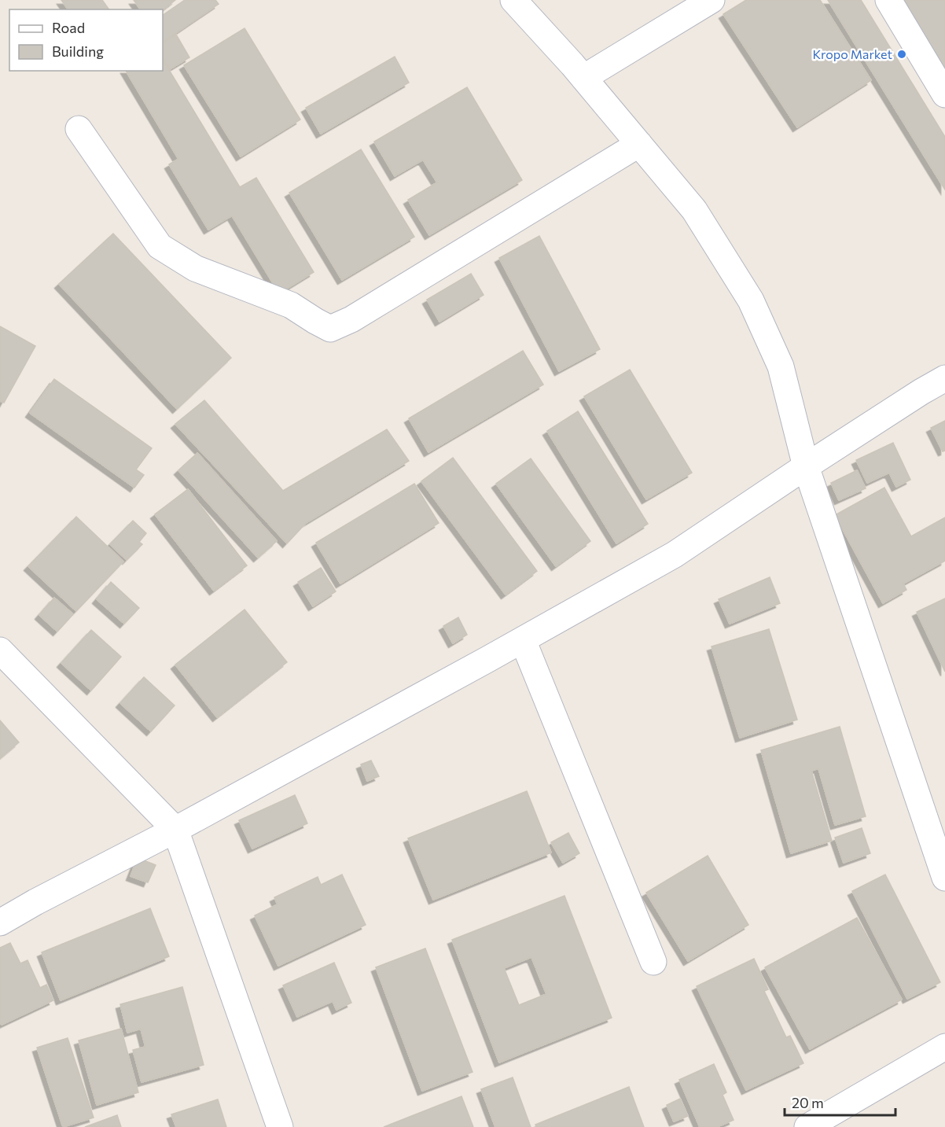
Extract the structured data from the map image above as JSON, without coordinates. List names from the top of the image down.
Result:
{
  "places": ["Kropo Market"],
  "legend": ["Road", "Building"],
  "scale_bar": "20 m"
}
